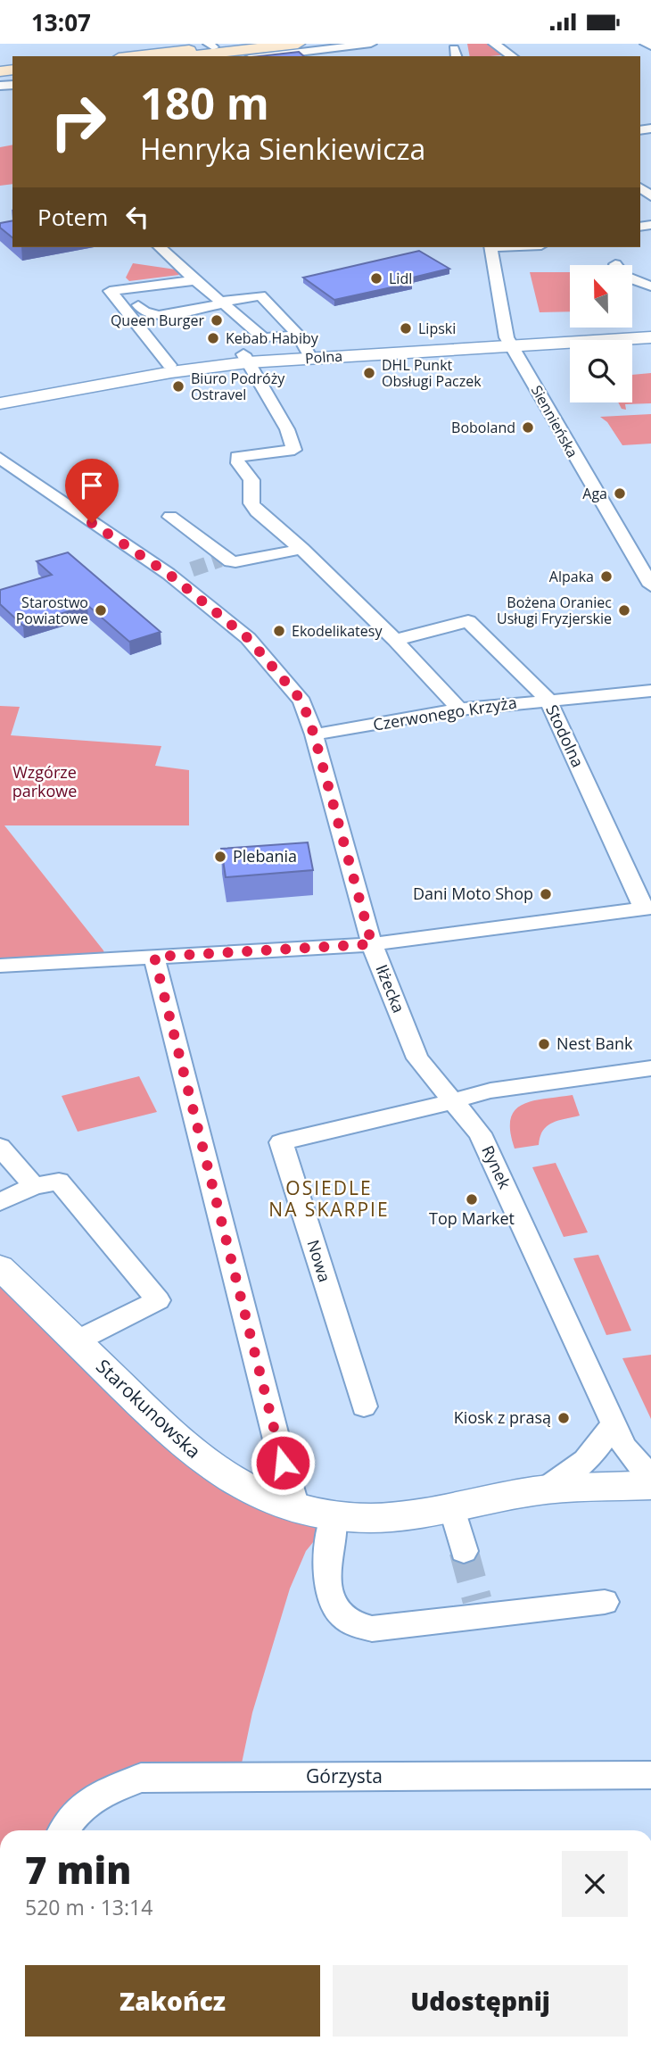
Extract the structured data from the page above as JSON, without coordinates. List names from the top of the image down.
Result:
{
  "streets": {
    "street": [
      "Polna",
      "Siennieńska",
      "Czerwonego Krzyża",
      "Stodolna",
      "Iłżecka",
      "Rynek",
      "Nowa",
      "Starokunowska",
      "Górzysta"
    ]
  },
  "crossings": [
    ["Polna", "Siennieńska"],
    ["Czerwonego Krzyża", "Stodolna"],
    ["Czerwonego Krzyża", "Iłżecka"],
    ["Iłżecka", "Rynek"],
    ["Iłżecka", "Nowa"],
    ["Rynek", "Nowa"]
  ],
  "districts": ["OSIEDLE NA SKARPIE"],
  "parks": ["Wzgórze parkowe"],
  "places": [
    "Lidl",
    "Queen Burger",
    "Lipski",
    "Kebab Habiby",
    "DHL Punkt Obsługi Paczek",
    "Biuro Podróży Ostravel",
    "Boboland",
    "Aga",
    "Alpaka",
    "Starostwo Powiatowe",
    "Bożena Oraniec Usługi Fryzjerskie",
    "Ekodelikatesy",
    "Plebania",
    "Dani Moto Shop",
    "Nest Bank",
    "Top Market",
    "Kiosk z prasą"
  ],
  "north": "top",
  "page": {
    "status": "13:07",
    "turn": ["180 m", "Henryka Sienkiewicza"],
    "then": "Potem",
    "heading": ["7 min", "520 m · 13:14"],
    "buttons": ["Zakończ", "Udostępnij"]
  }
}
